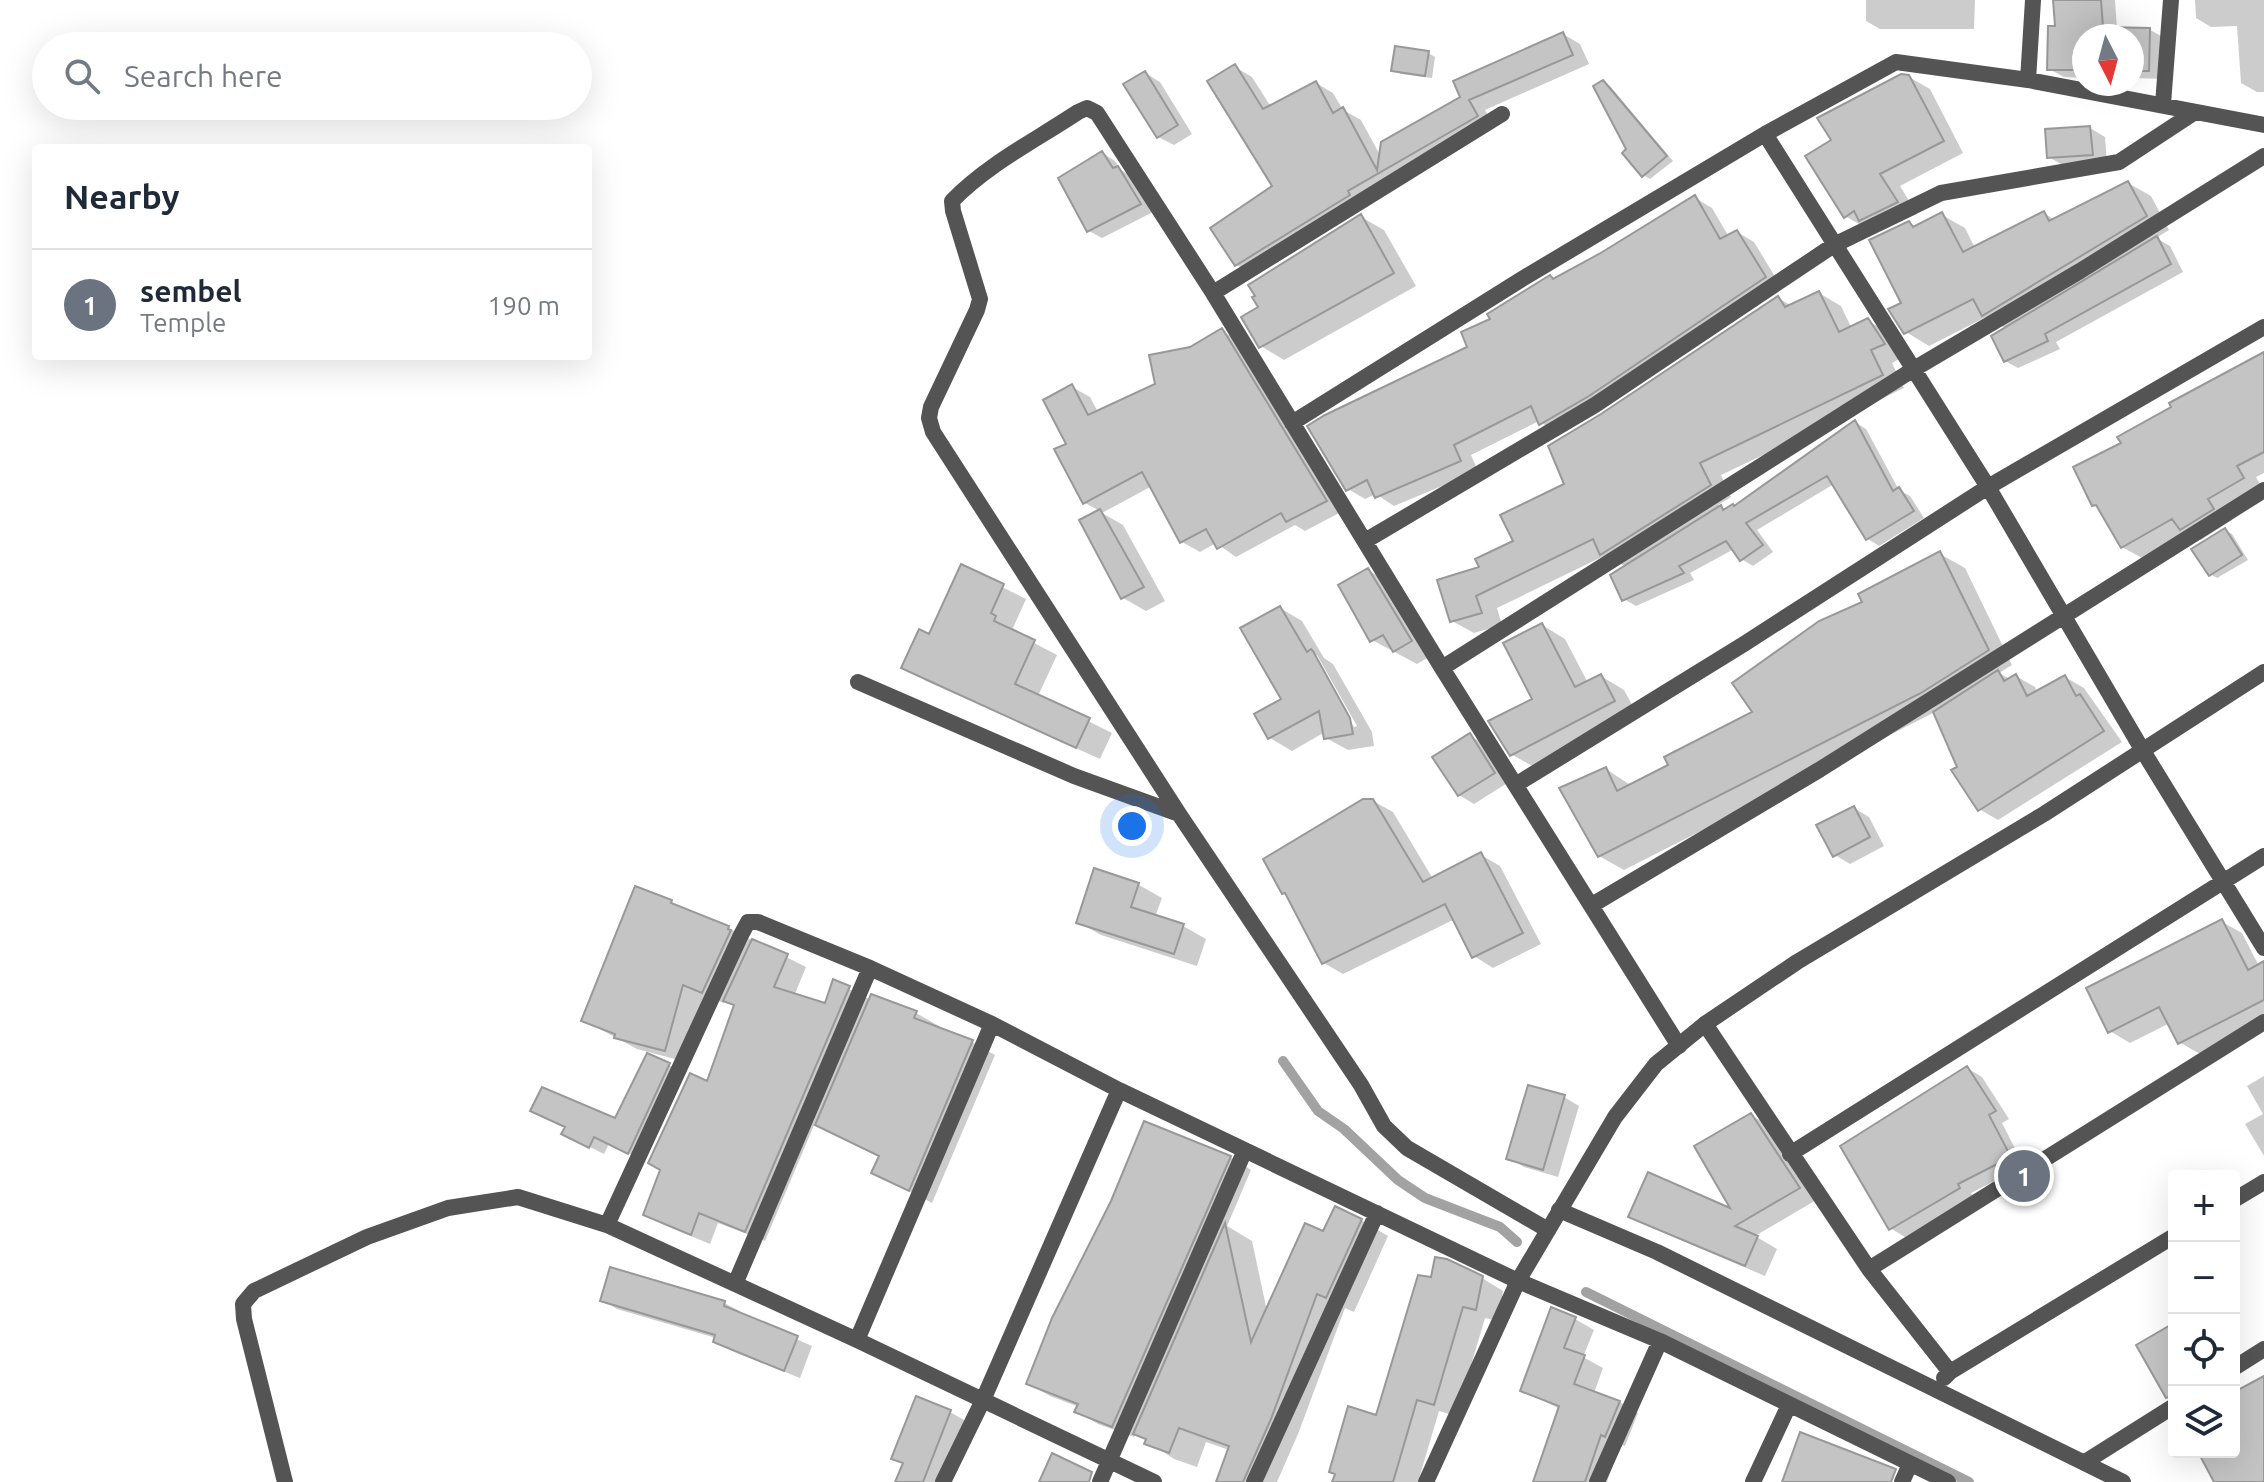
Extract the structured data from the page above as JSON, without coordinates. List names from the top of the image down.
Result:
{
  "north": "bottom",
  "page": {
    "search": "Search here",
    "heading": "Nearby",
    "list": [
      {
        "mark": "1",
        "name": "sembel",
        "note": "Temple",
        "value": "190 m"
      }
    ],
    "pins": "1",
    "map_buttons": ["+", "−"]
  }
}
